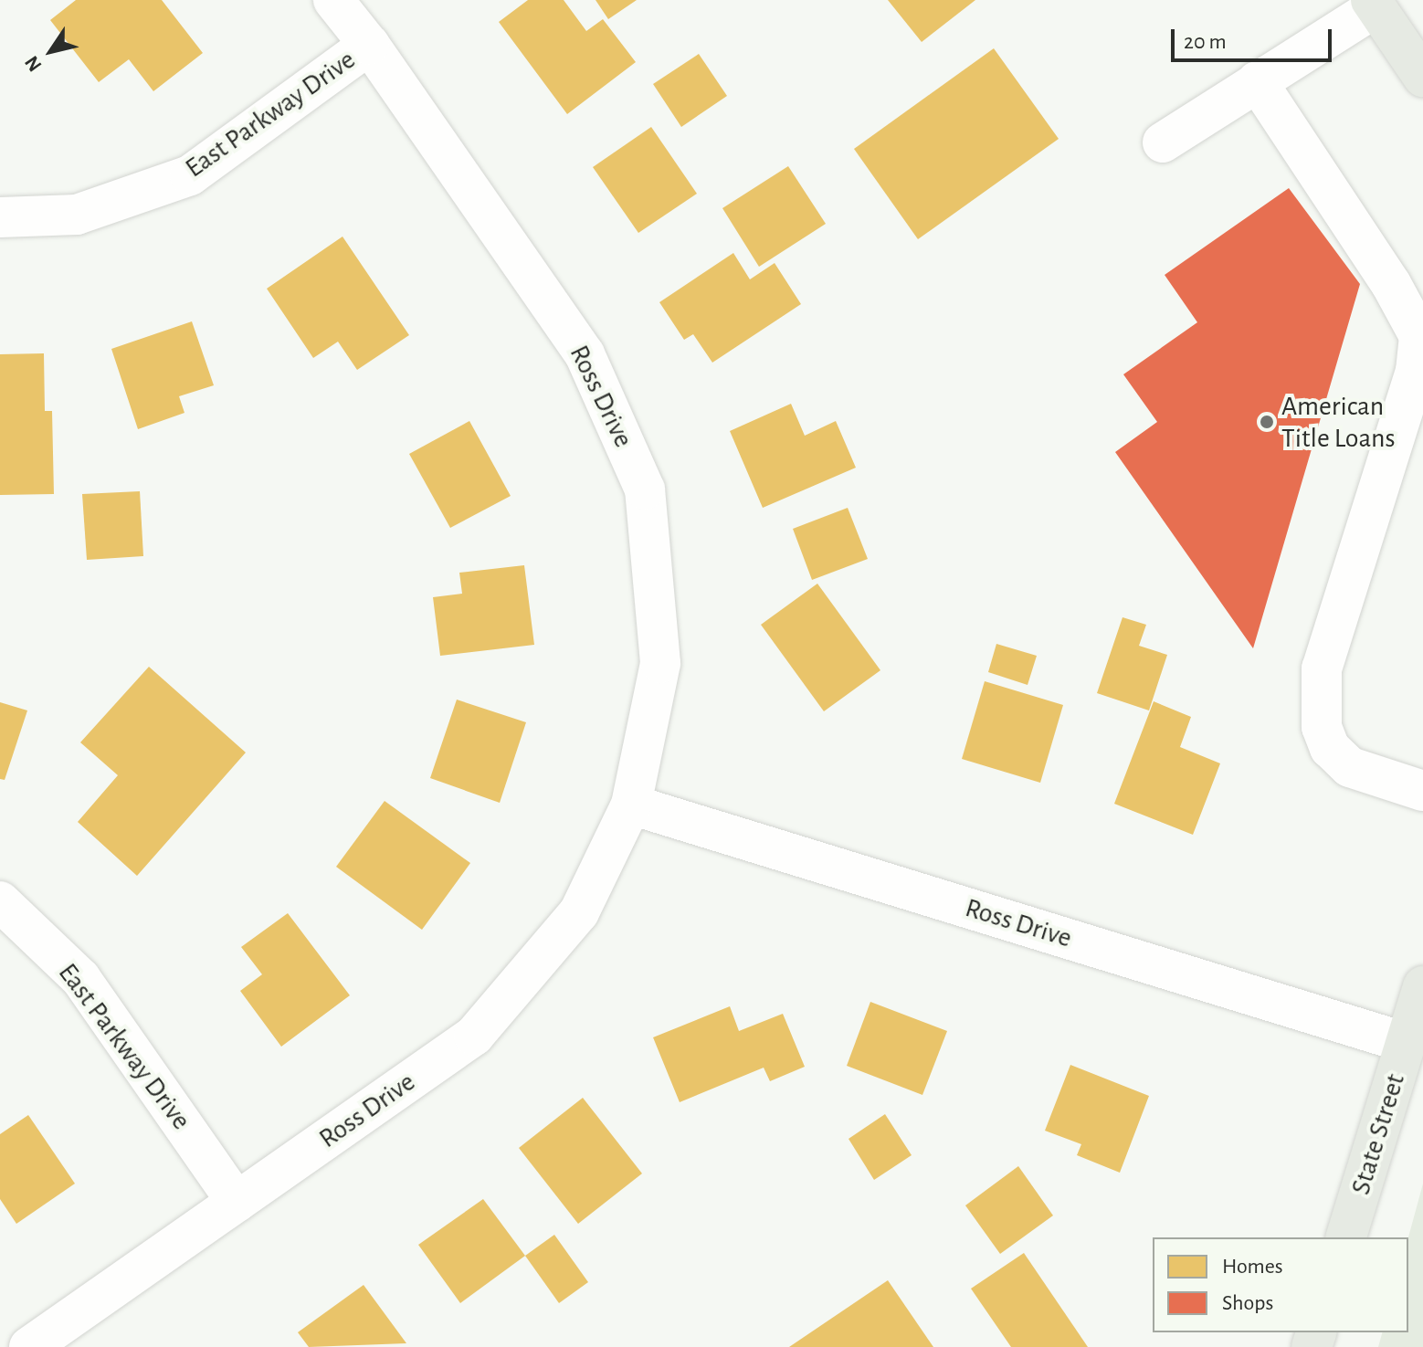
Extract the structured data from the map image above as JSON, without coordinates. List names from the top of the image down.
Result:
{
  "streets": {
    "main road": ["State Street"],
    "street": ["East Parkway Drive", "Ross Drive"]
  },
  "crossings": [
    ["East Parkway Drive", "Ross Drive"],
    ["Ross Drive", "State Street"]
  ],
  "places": ["American Title Loans"],
  "legend": ["Homes", "Shops"],
  "scale_bar": "20 m",
  "north": "bottom left"
}
